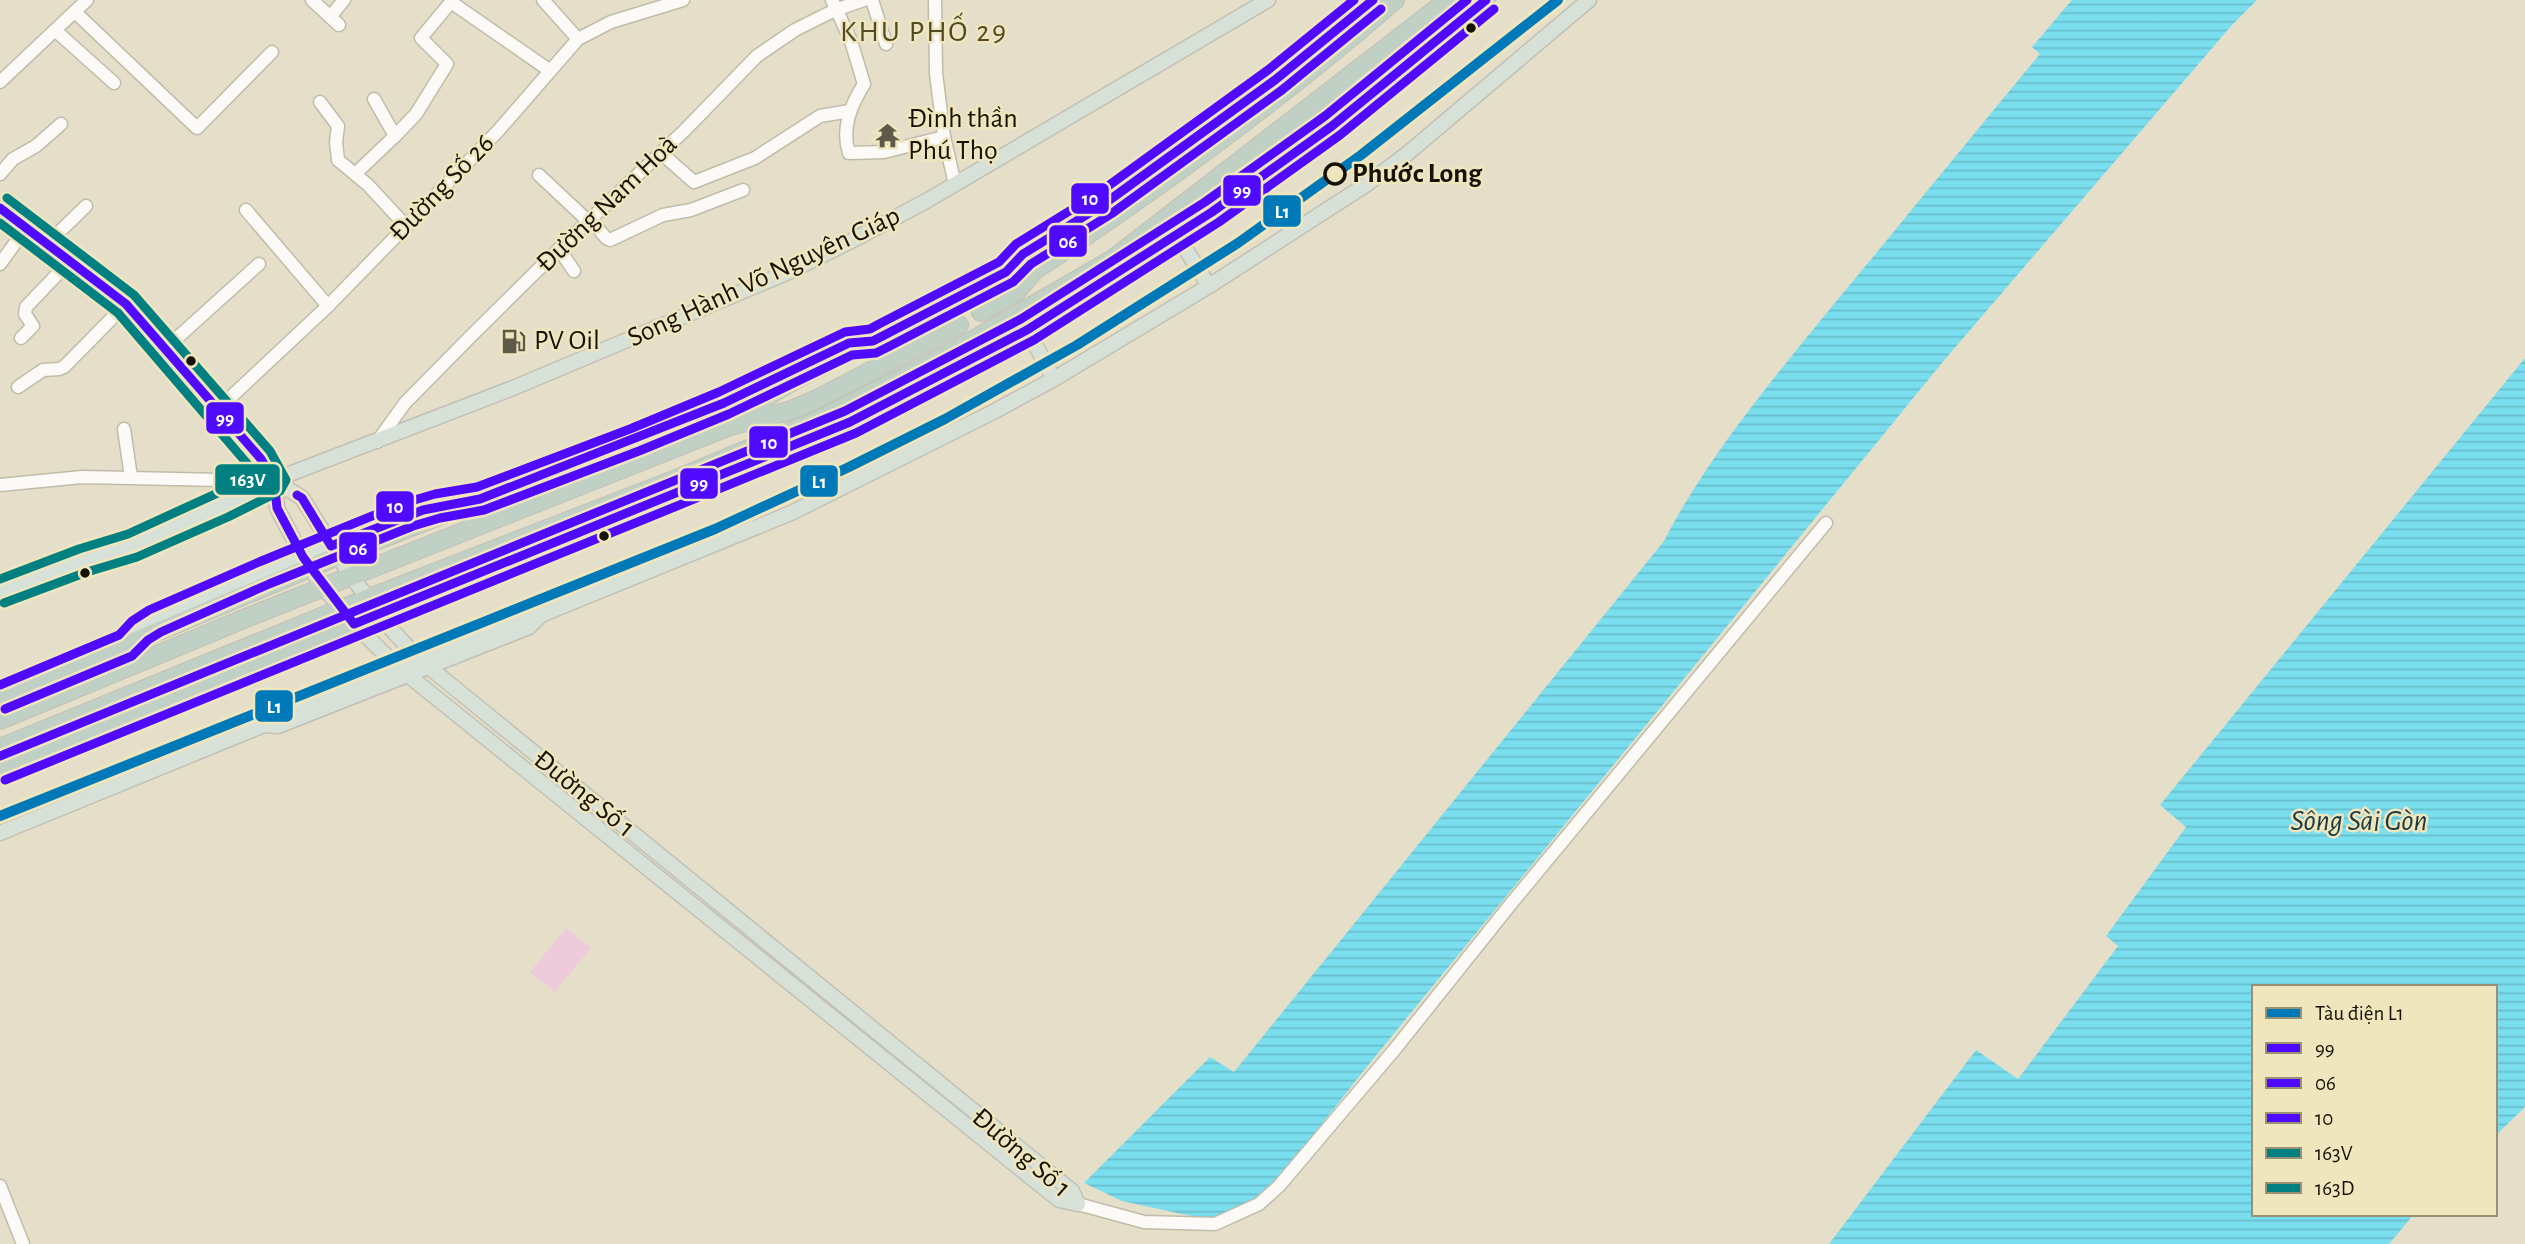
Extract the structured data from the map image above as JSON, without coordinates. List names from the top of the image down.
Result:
{
  "streets": {
    "main road": ["Song Hành Võ Nguyên Giáp", "Đường Số 1"],
    "street": ["Đường Số 26", "Đường Nam Hoà"]
  },
  "crossings": [
    ["Đường Nam Hoà", "Song Hành Võ Nguyên Giáp"],
    ["Song Hành Võ Nguyên Giáp", "Đường Số 1"]
  ],
  "districts": ["KHU PHỐ 29"],
  "water": ["Sông Sài Gòn"],
  "places": {
    "temple": ["Đình thần Phú Thọ"],
    "other": ["Phước Long"],
    "fuel station": ["PV Oil"]
  },
  "lines": [
    "metro line L1",
    "transit line 99",
    "transit line 10",
    "transit line 06",
    "transit line 163D",
    "transit line 163V"
  ],
  "legend": [
    "Tàu điện L1",
    "99",
    "06",
    "10",
    "163V",
    "163D"
  ]
}
